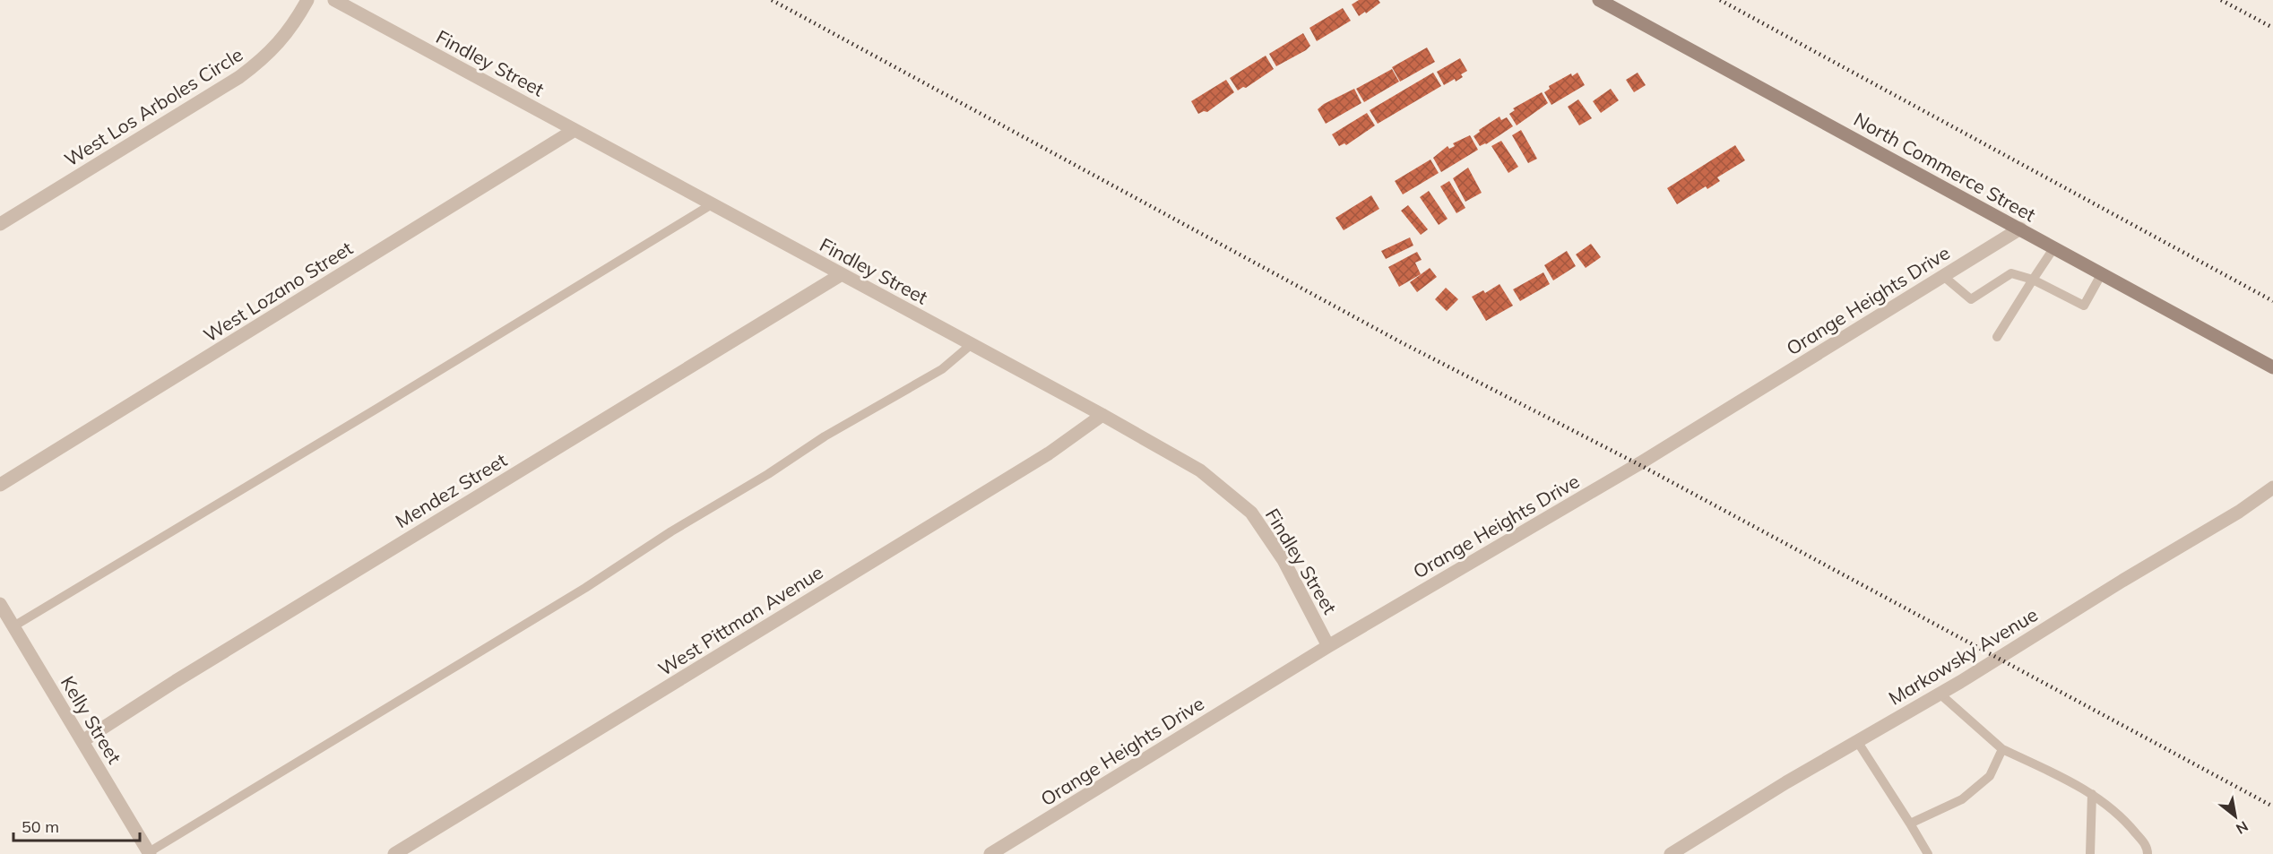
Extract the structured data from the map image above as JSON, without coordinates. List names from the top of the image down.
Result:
{
  "streets": {
    "main road": ["North Commerce Street"],
    "street": [
      "Findley Street",
      "West Los Arboles Circle",
      "West Lozano Street",
      "Orange Heights Drive",
      "Mendez Street",
      "West Pittman Avenue",
      "Markowsky Avenue",
      "Kelly Street"
    ]
  },
  "crossings": [
    ["Findley Street", "West Lozano Street"],
    ["Findley Street", "Orange Heights Drive"],
    ["Findley Street", "Mendez Street"],
    ["Findley Street", "West Pittman Avenue"],
    ["North Commerce Street", "Orange Heights Drive"],
    ["Mendez Street", "Kelly Street"]
  ],
  "scale_bar": "50 m",
  "north": "bottom right"
}
